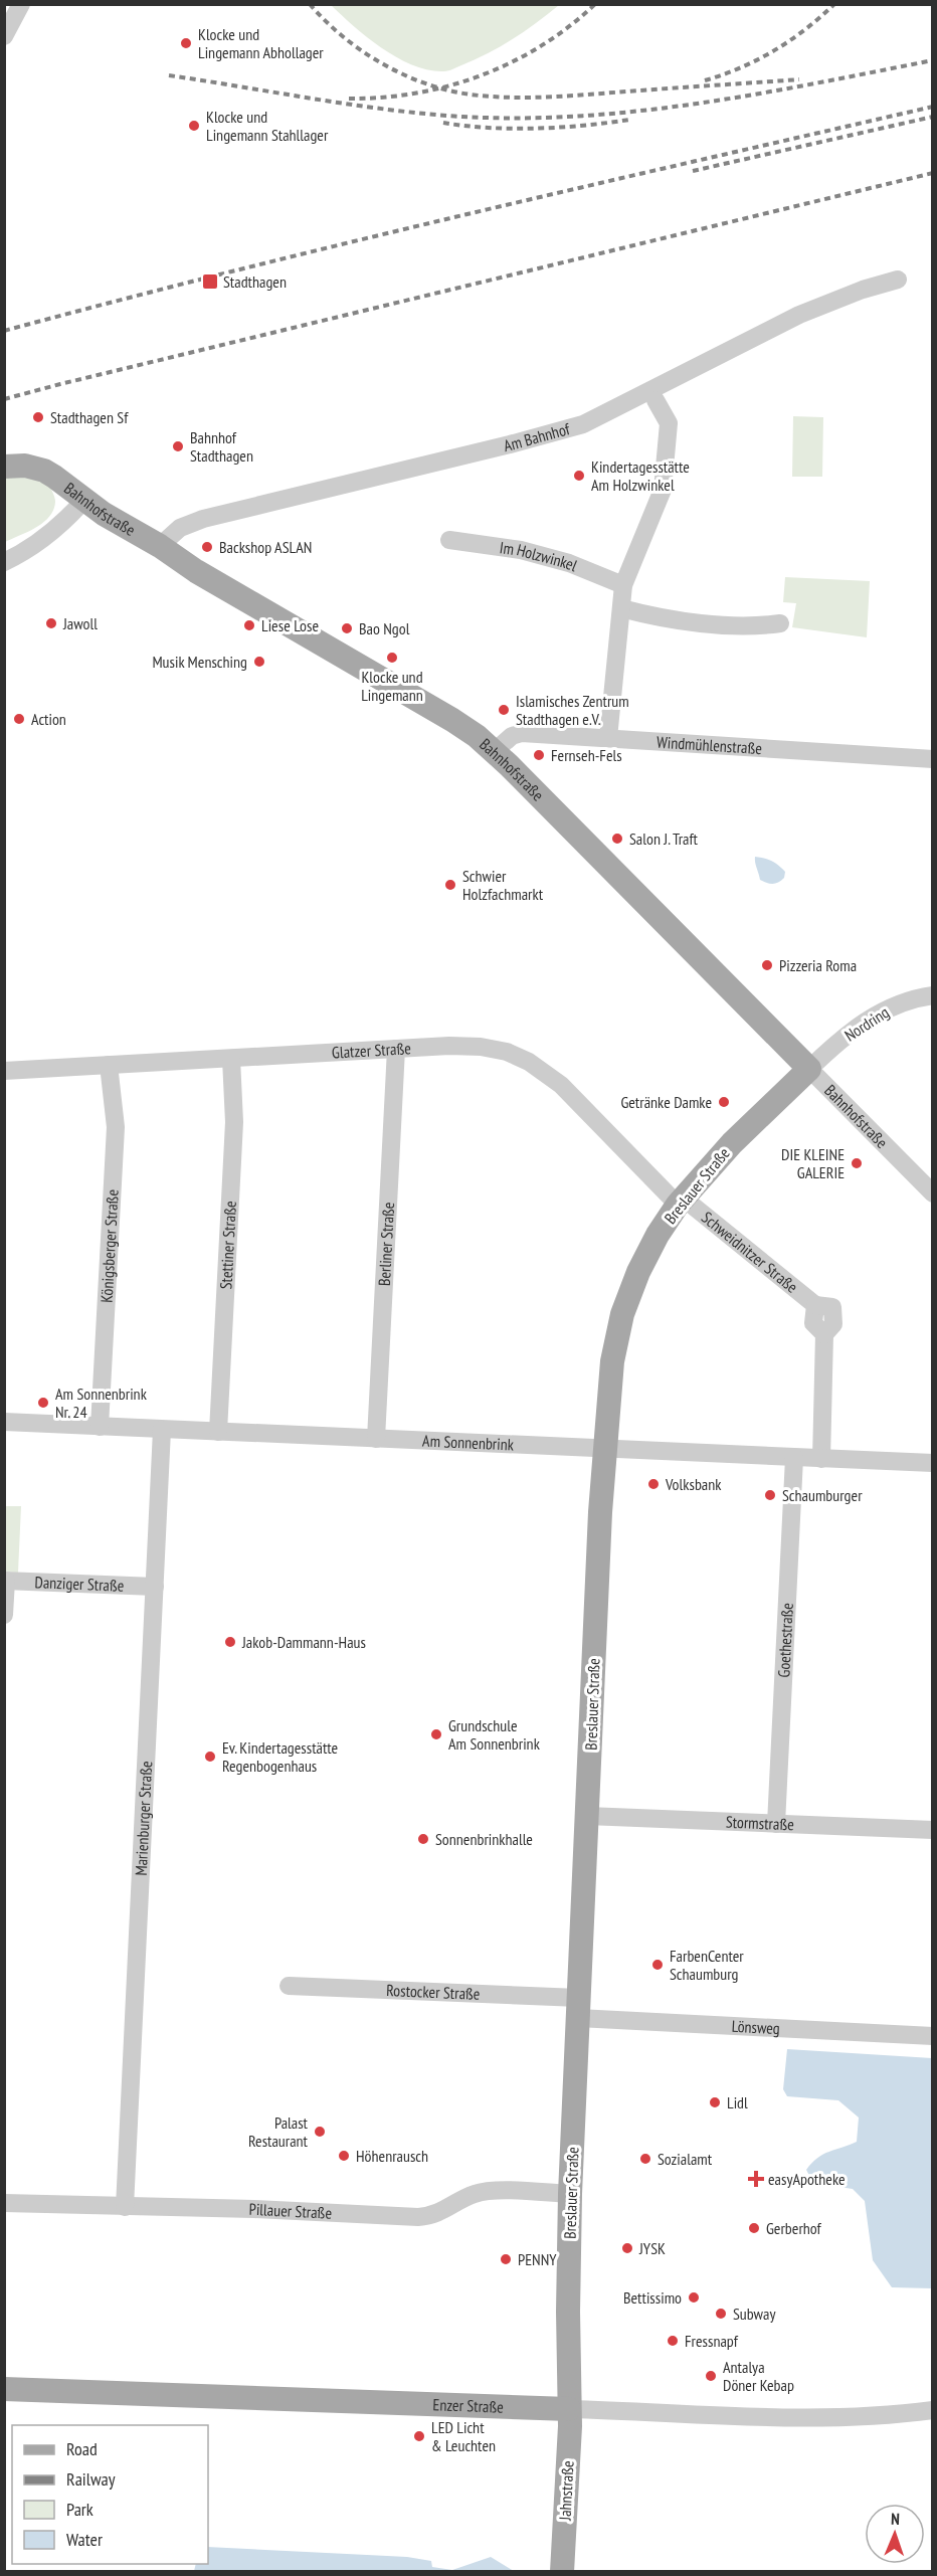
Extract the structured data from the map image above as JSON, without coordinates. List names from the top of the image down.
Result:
{
  "streets": {
    "main road": [
      "Bahnhofstraße",
      "Breslauer Straße",
      "Enzer Straße",
      "Jahnstraße"
    ],
    "street": [
      "Am Bahnhof",
      "Im Holzwinkel",
      "Windmühlenstraße",
      "Nordring",
      "Glatzer Straße",
      "Berliner Straße",
      "Stettiner Straße",
      "Königsberger Straße",
      "Schweidnitzer Straße",
      "Am Sonnenbrink",
      "Danziger Straße",
      "Goethestraße",
      "Marienburger Straße",
      "Stormstraße",
      "Rostocker Straße",
      "Lönsweg",
      "Pillauer Straße"
    ]
  },
  "crossings": [
    ["Am Bahnhof", "Bahnhofstraße"],
    ["Bahnhofstraße", "Windmühlenstraße"],
    ["Bahnhofstraße", "Nordring"],
    ["Bahnhofstraße", "Breslauer Straße"],
    ["Nordring", "Breslauer Straße"],
    ["Glatzer Straße", "Breslauer Straße"],
    ["Glatzer Straße", "Berliner Straße"],
    ["Glatzer Straße", "Stettiner Straße"],
    ["Glatzer Straße", "Königsberger Straße"],
    ["Glatzer Straße", "Schweidnitzer Straße"],
    ["Breslauer Straße", "Schweidnitzer Straße"],
    ["Breslauer Straße", "Am Sonnenbrink"],
    ["Breslauer Straße", "Stormstraße"],
    ["Breslauer Straße", "Rostocker Straße"],
    ["Breslauer Straße", "Lönsweg"],
    ["Breslauer Straße", "Pillauer Straße"],
    ["Breslauer Straße", "Enzer Straße"],
    ["Breslauer Straße", "Jahnstraße"],
    ["Berliner Straße", "Am Sonnenbrink"],
    ["Stettiner Straße", "Am Sonnenbrink"],
    ["Königsberger Straße", "Am Sonnenbrink"],
    ["Schweidnitzer Straße", "Am Sonnenbrink"],
    ["Am Sonnenbrink", "Goethestraße"],
    ["Am Sonnenbrink", "Marienburger Straße"],
    ["Danziger Straße", "Marienburger Straße"],
    ["Goethestraße", "Stormstraße"],
    ["Marienburger Straße", "Pillauer Straße"],
    ["Rostocker Straße", "Lönsweg"],
    ["Enzer Straße", "Jahnstraße"]
  ],
  "places": {
    "other": [
      "Klocke und Lingemann Abhollager",
      "Klocke und Lingemann Stahllager",
      "Stadthagen Sf",
      "Bahnhof Stadthagen",
      "Kindertagesstätte Am Holzwinkel",
      "Backshop ASLAN",
      "Jawoll",
      "Liese Lose",
      "Bao Ngol",
      "Klocke und Lingemann",
      "Musik Mensching",
      "Islamisches Zentrum Stadthagen e.V.",
      "Action",
      "Fernseh-Fels",
      "Salon J. Traft",
      "Schwier Holzfachmarkt",
      "Pizzeria Roma",
      "Getränke Damke",
      "DIE KLEINE GALERIE",
      "Am Sonnenbrink Nr. 24",
      "Volksbank",
      "Schaumburger",
      "Jakob-Dammann-Haus",
      "Grundschule Am Sonnenbrink",
      "Ev. Kindertagesstätte Regenbogenhaus",
      "Sonnenbrinkhalle",
      "FarbenCenter Schaumburg",
      "Lidl",
      "Palast Restaurant",
      "Höhenrausch",
      "Sozialamt",
      "Gerberhof",
      "JYSK",
      "PENNY",
      "Bettissimo",
      "Subway",
      "Fressnapf",
      "Antalya Döner Kebap",
      "LED Licht & Leuchten"
    ],
    "transit": ["Stadthagen"],
    "health": ["easyApotheke"]
  },
  "legend": [
    "Road",
    "Railway",
    "Park",
    "Water"
  ],
  "north": "top"
}
